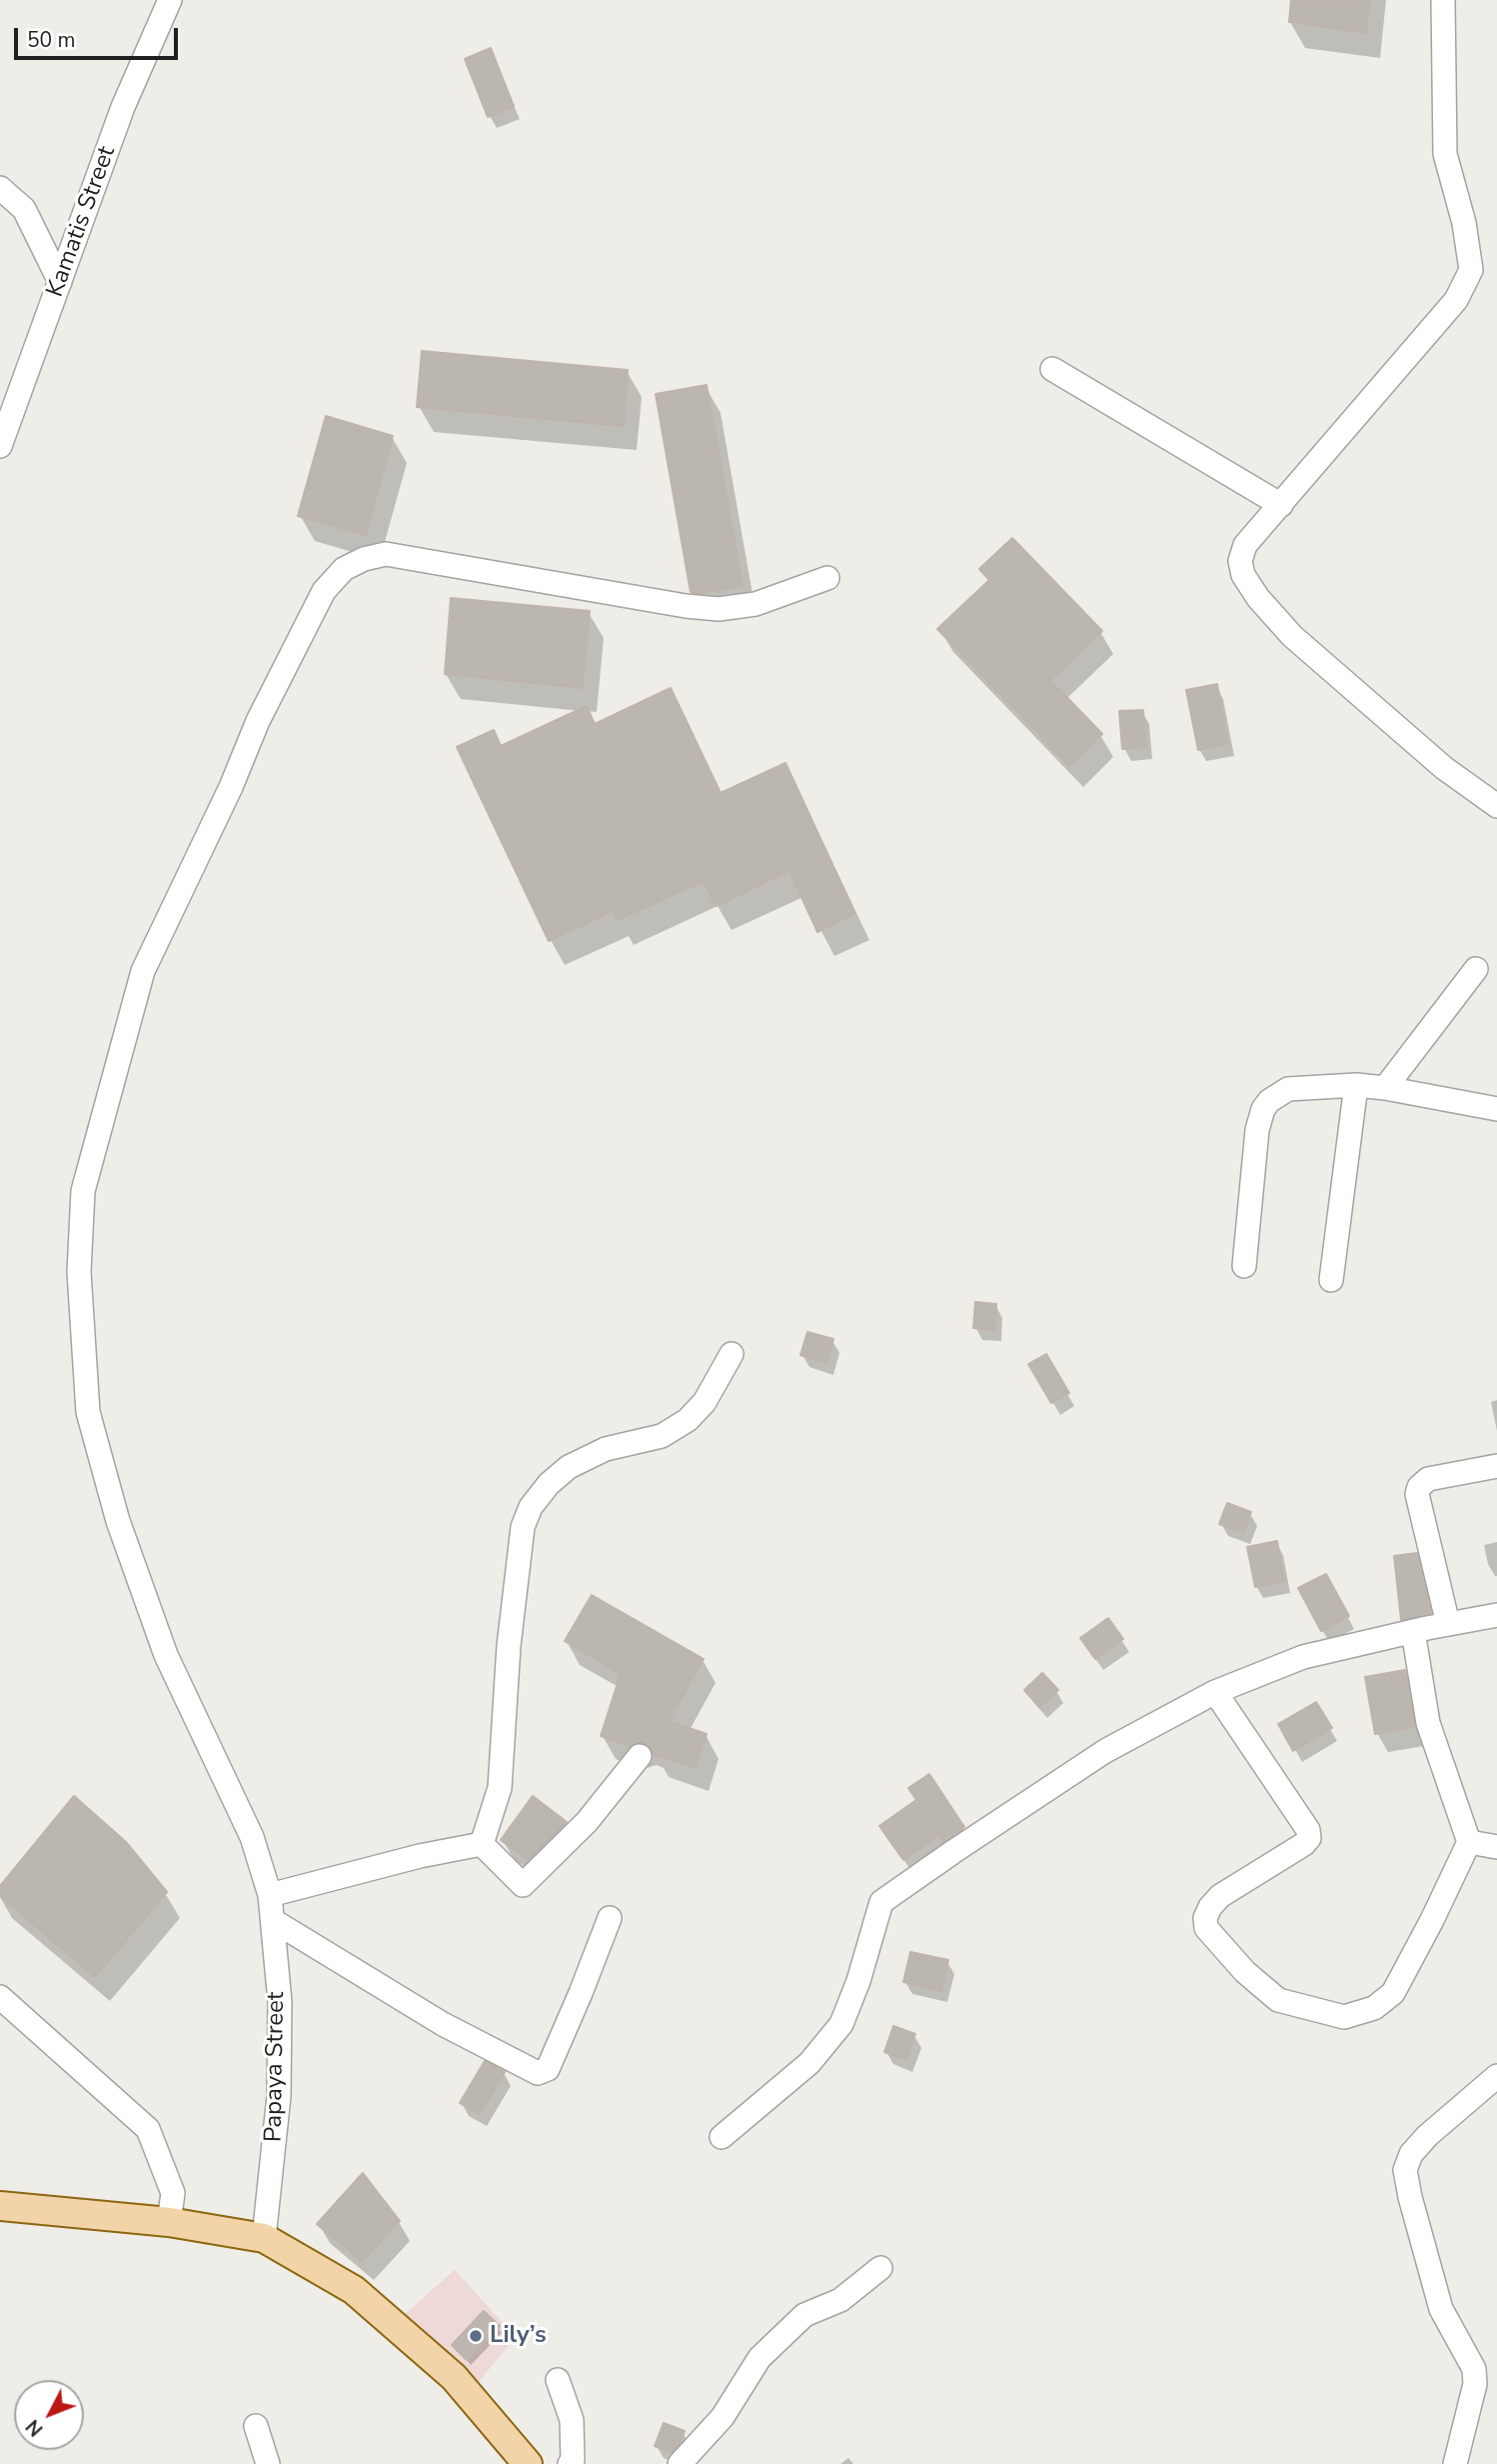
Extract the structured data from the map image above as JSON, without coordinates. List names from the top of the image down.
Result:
{
  "streets": {
    "street": ["Kamatis Street", "Papaya Street"]
  },
  "places": ["Lily’s"],
  "scale_bar": "50 m",
  "north": "bottom left"
}
